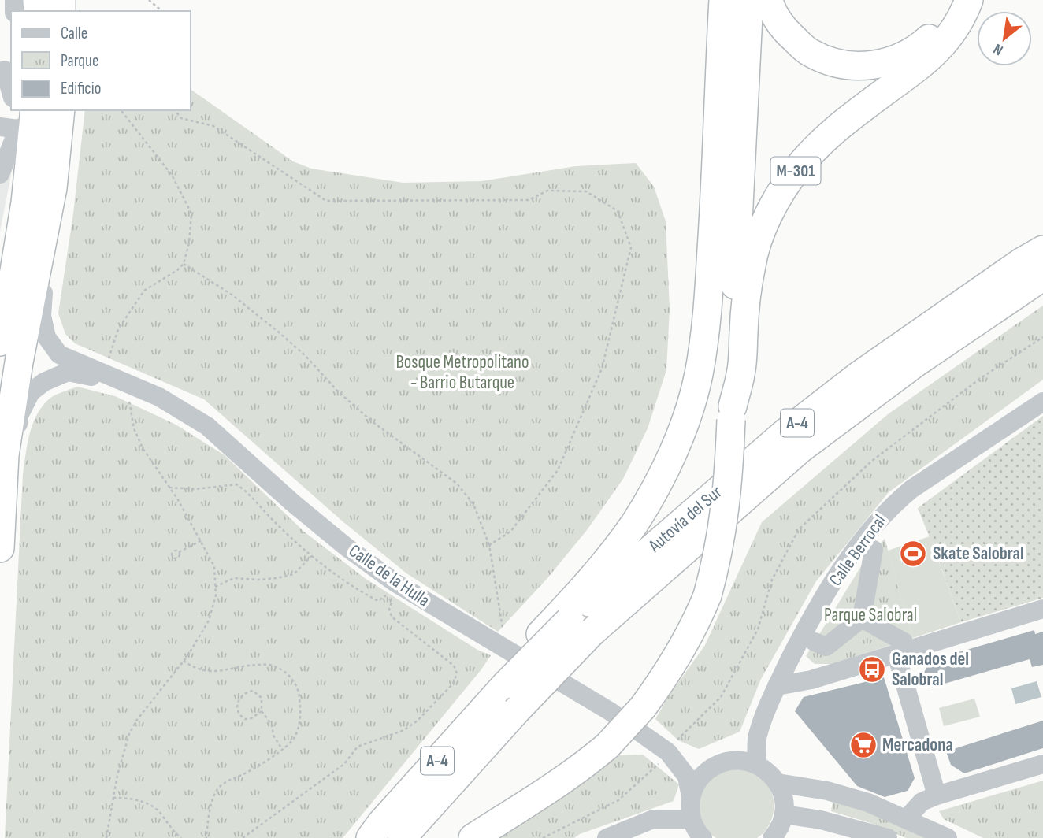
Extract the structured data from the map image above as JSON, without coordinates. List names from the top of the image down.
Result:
{
  "streets": {
    "highway": ["M-301", "A-4", "Autovía del Sur"],
    "street": ["Calle Berrocal", "Calle de la Hulla"]
  },
  "parks": ["Bosque Metropolitano - Barrio Butarque", "Parque Salobral"],
  "places": {
    "sports": ["Skate Salobral"],
    "bus stop": ["Ganados del Salobral"],
    "supermarket": ["Mercadona"]
  },
  "legend": ["Calle", "Parque", "Edificio"],
  "north": "bottom left"
}
